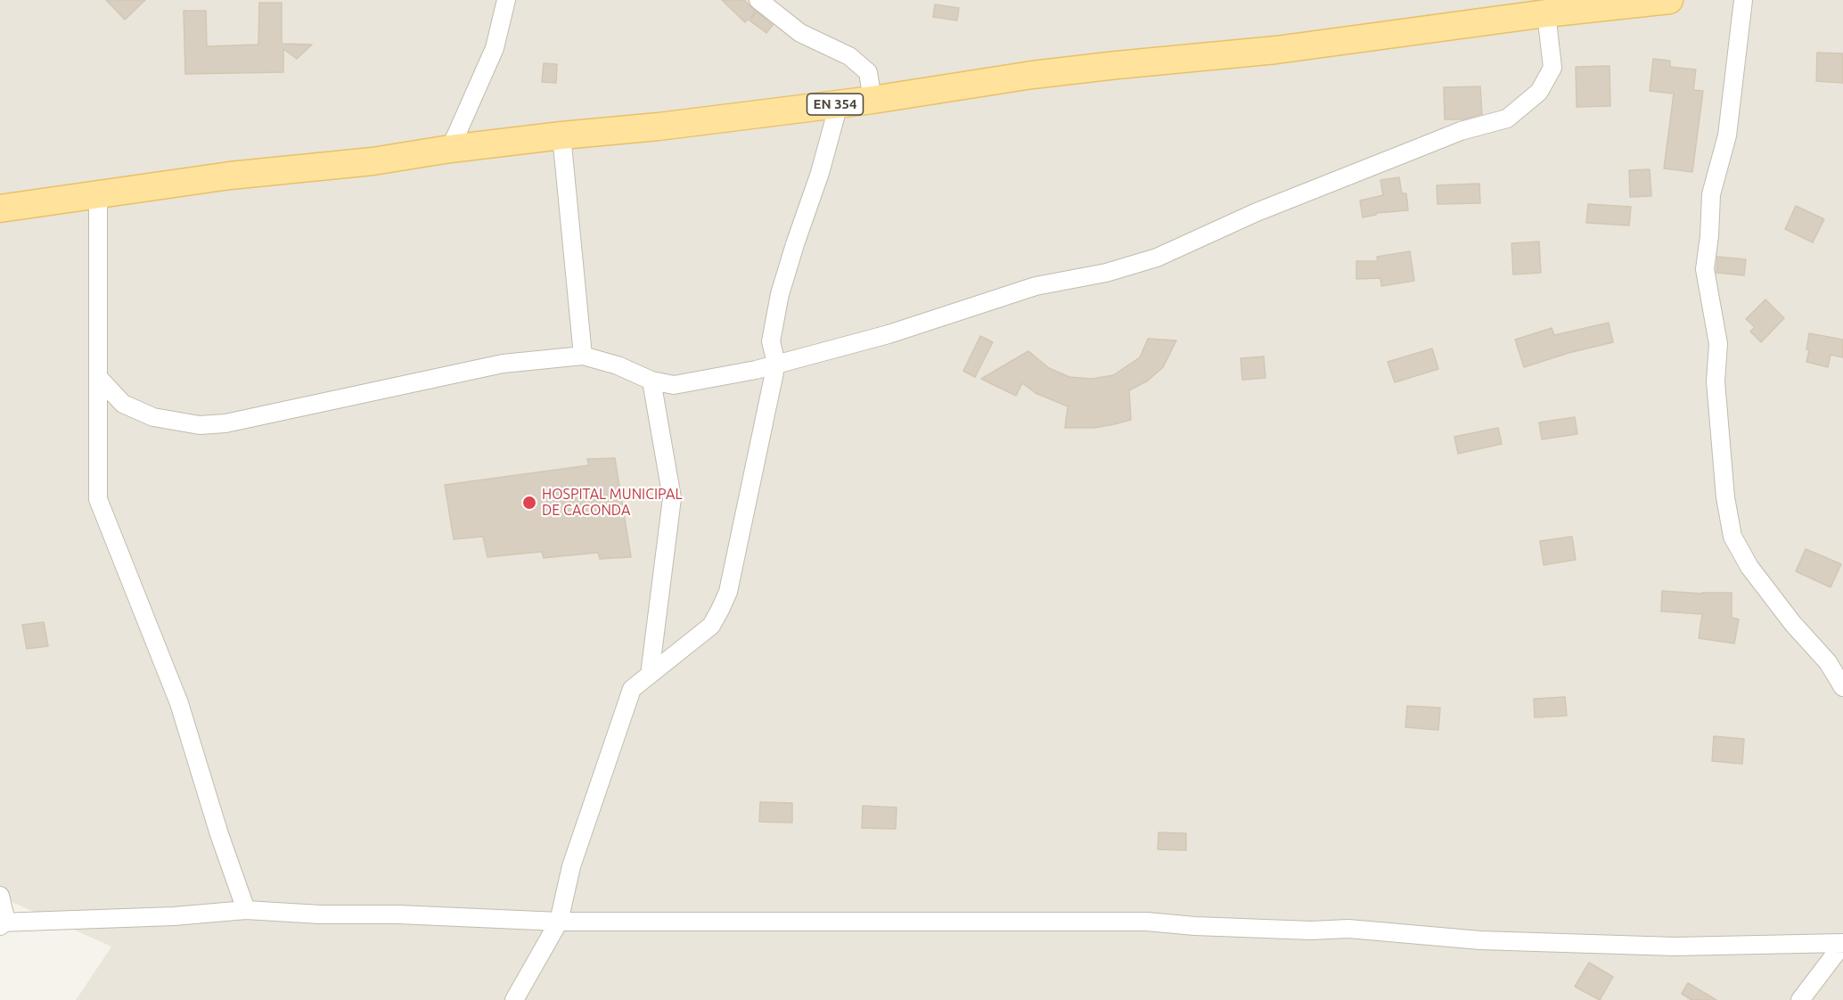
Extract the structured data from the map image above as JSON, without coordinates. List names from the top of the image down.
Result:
{
  "streets": {
    "main road": ["EN 354"]
  },
  "places": ["HOSPITAL MUNICIPAL DE CACONDA"]
}
